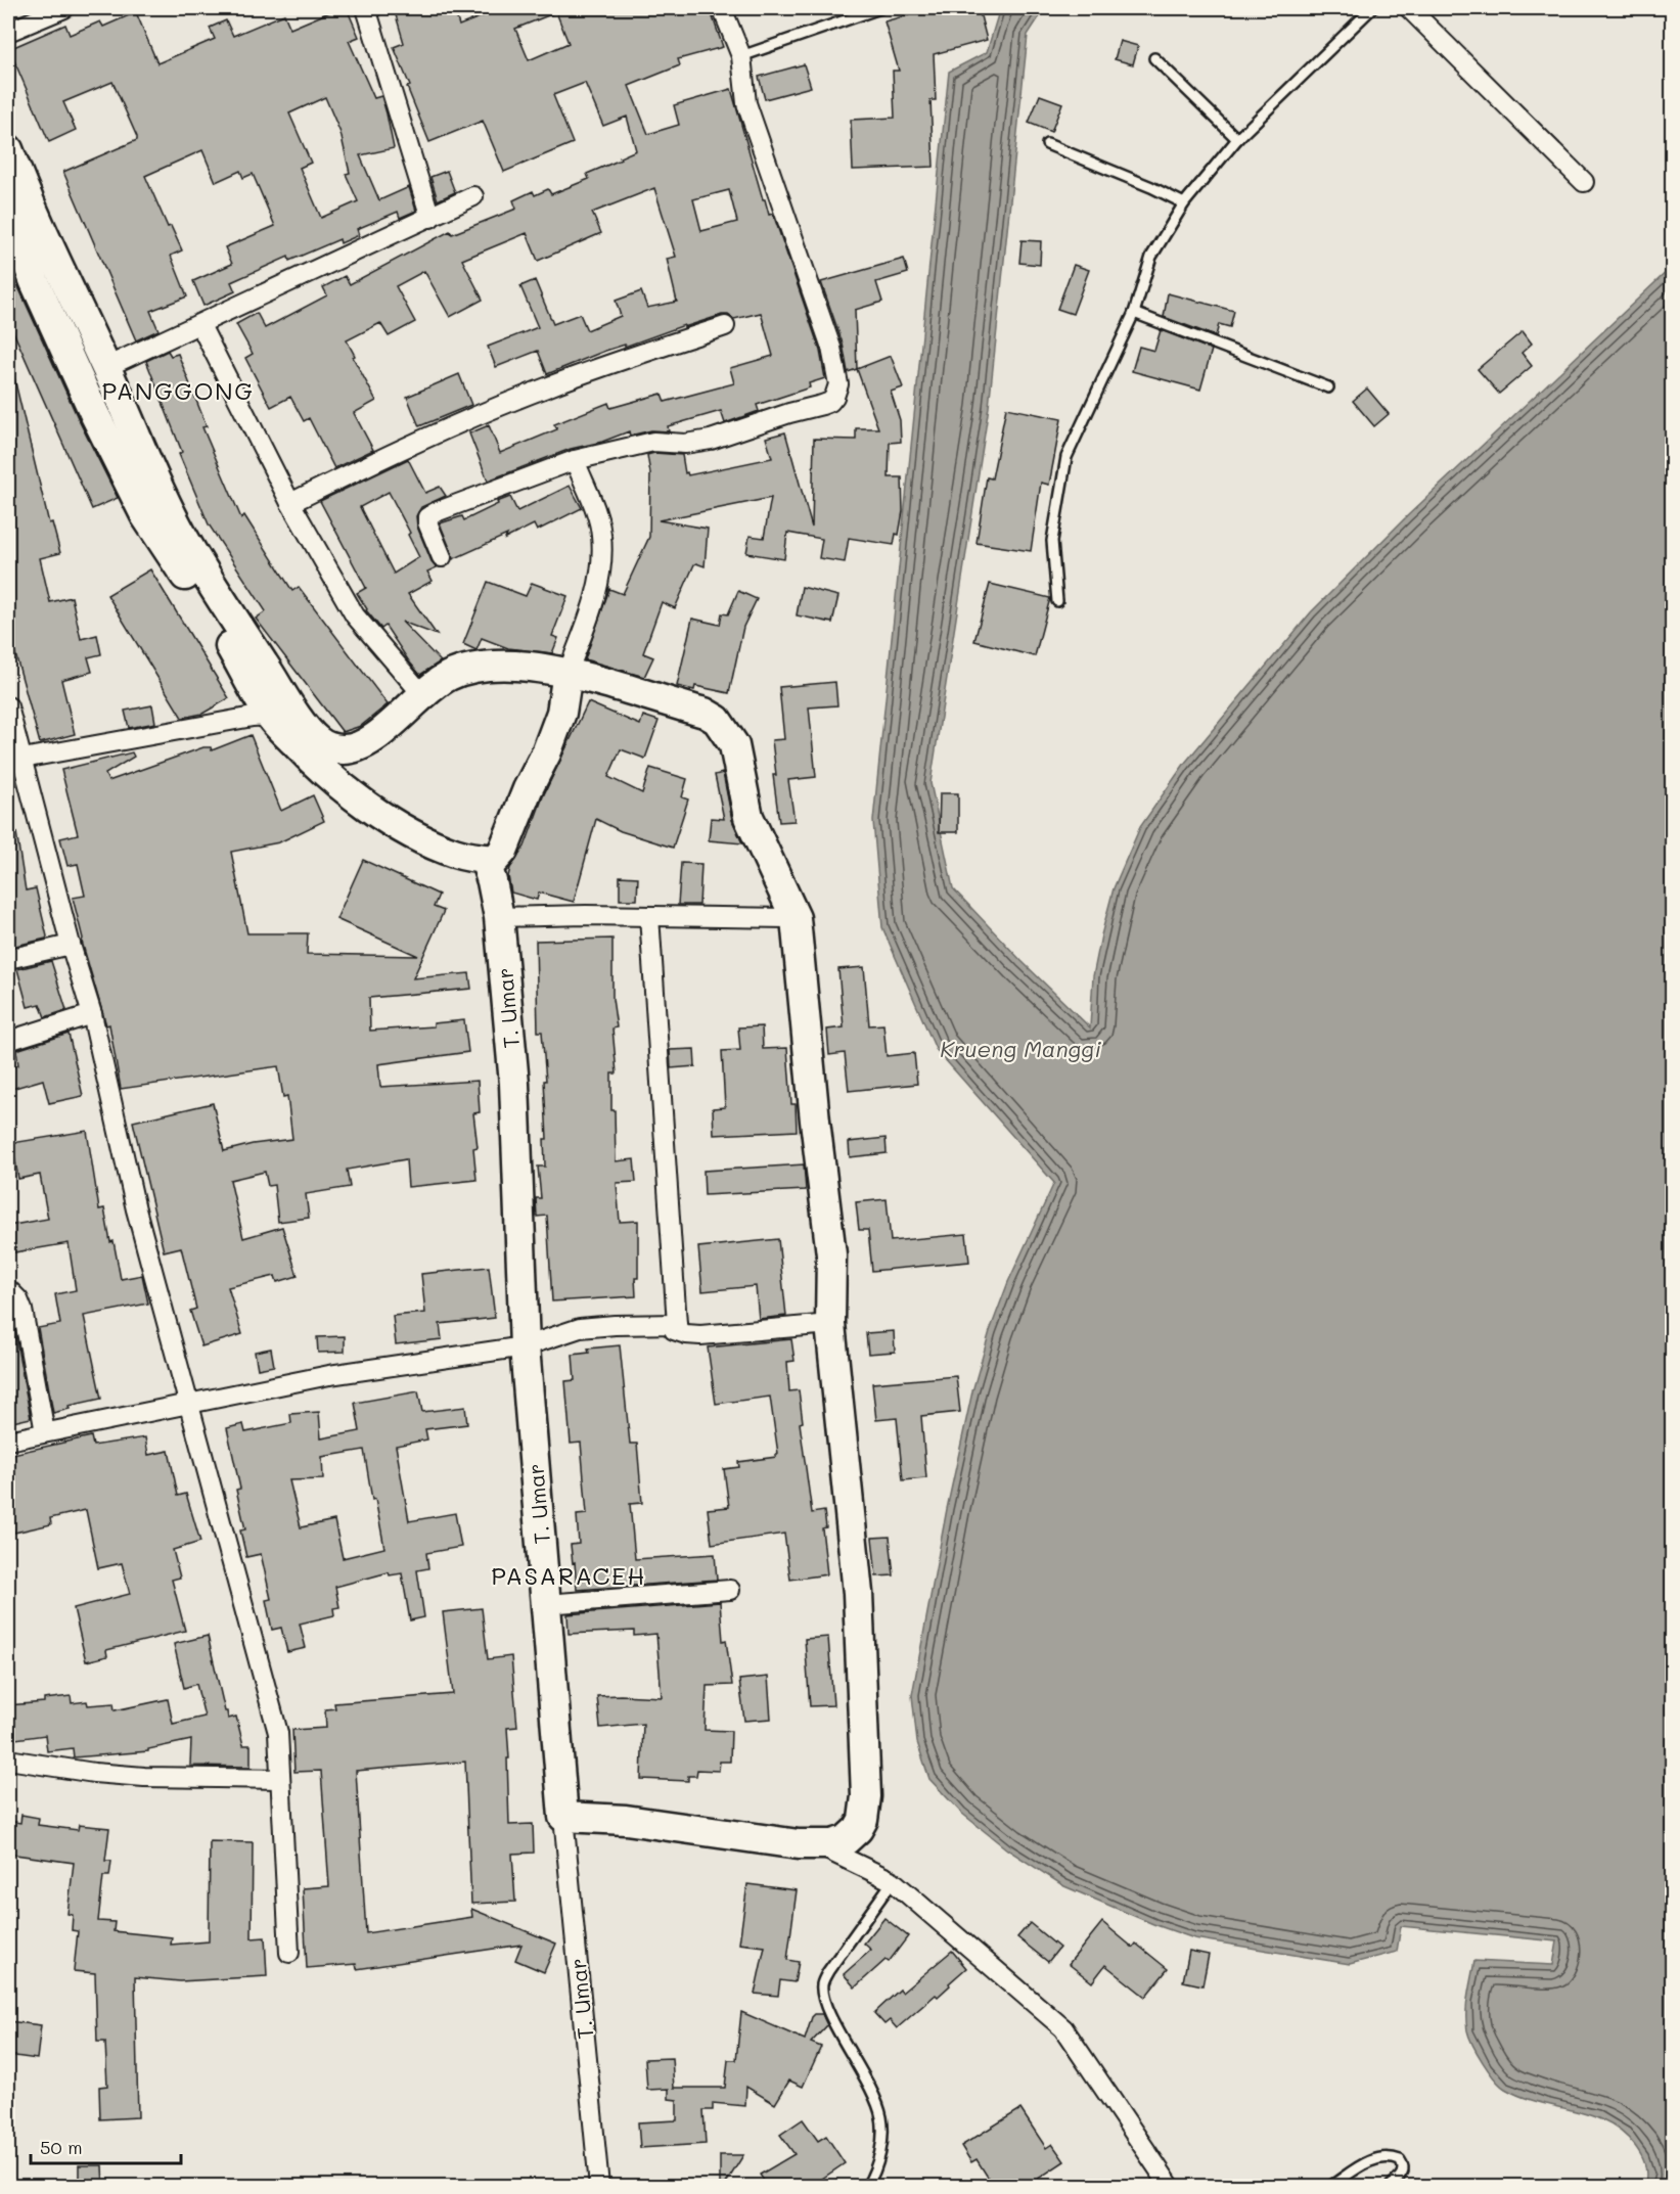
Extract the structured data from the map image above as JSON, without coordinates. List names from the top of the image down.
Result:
{
  "streets": {
    "main road": ["T. Umar"]
  },
  "districts": ["PANGGONG", "PASARACEH"],
  "water": ["Krueng Manggi"],
  "scale_bar": "50 m"
}
